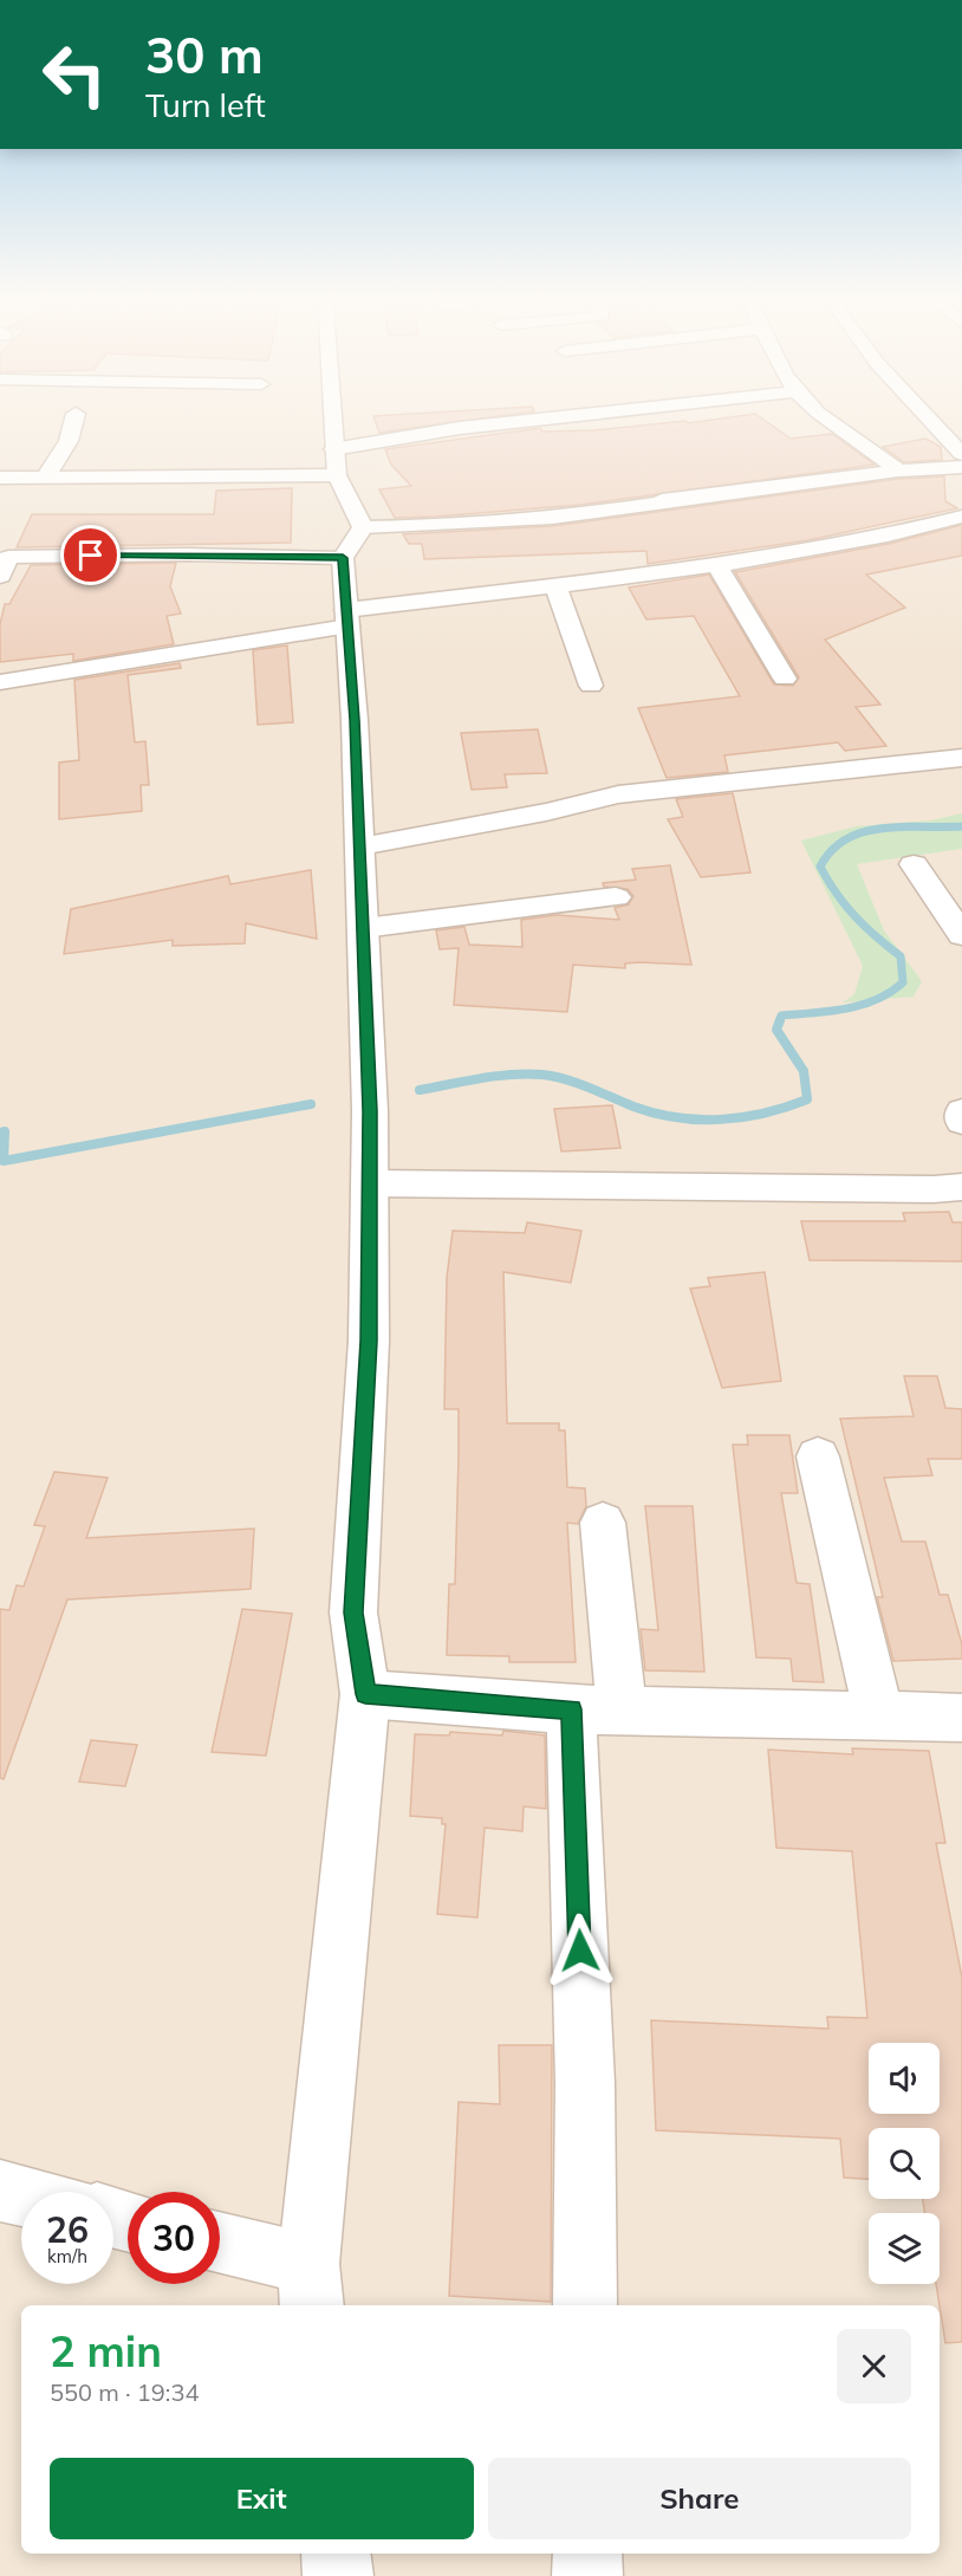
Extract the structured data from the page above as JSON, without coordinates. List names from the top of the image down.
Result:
{
  "page": {
    "turn": ["30 m", "Turn left"],
    "speed": "26 km/h",
    "limit": "30",
    "heading": ["2 min", "550 m · 19:34"],
    "buttons": ["Exit", "Share"]
  }
}
